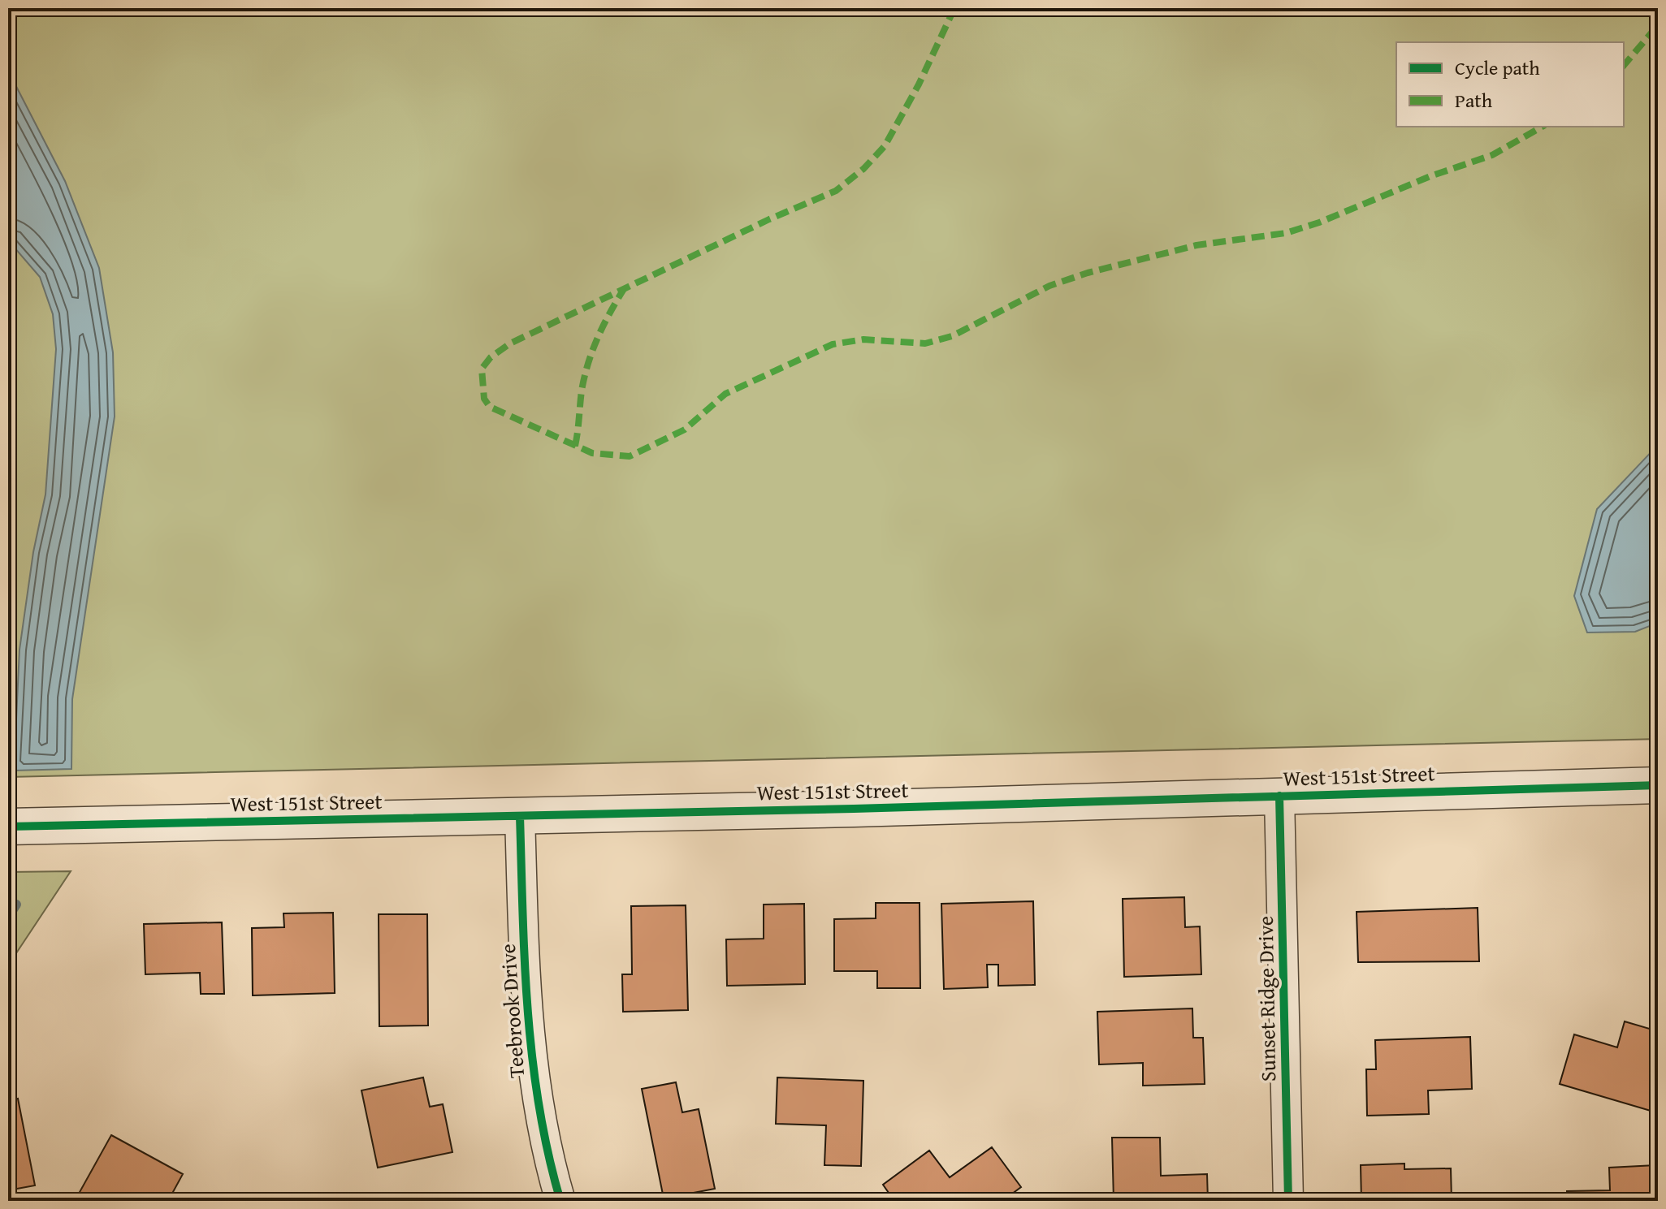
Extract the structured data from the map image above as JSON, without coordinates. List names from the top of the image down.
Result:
{
  "streets": {
    "street": ["West 151st Street", "Sunset Ridge Drive", "Teebrook Drive"]
  },
  "crossings": [
    ["West 151st Street", "Sunset Ridge Drive"],
    ["West 151st Street", "Teebrook Drive"]
  ],
  "legend": ["Cycle path", "Path"]
}
